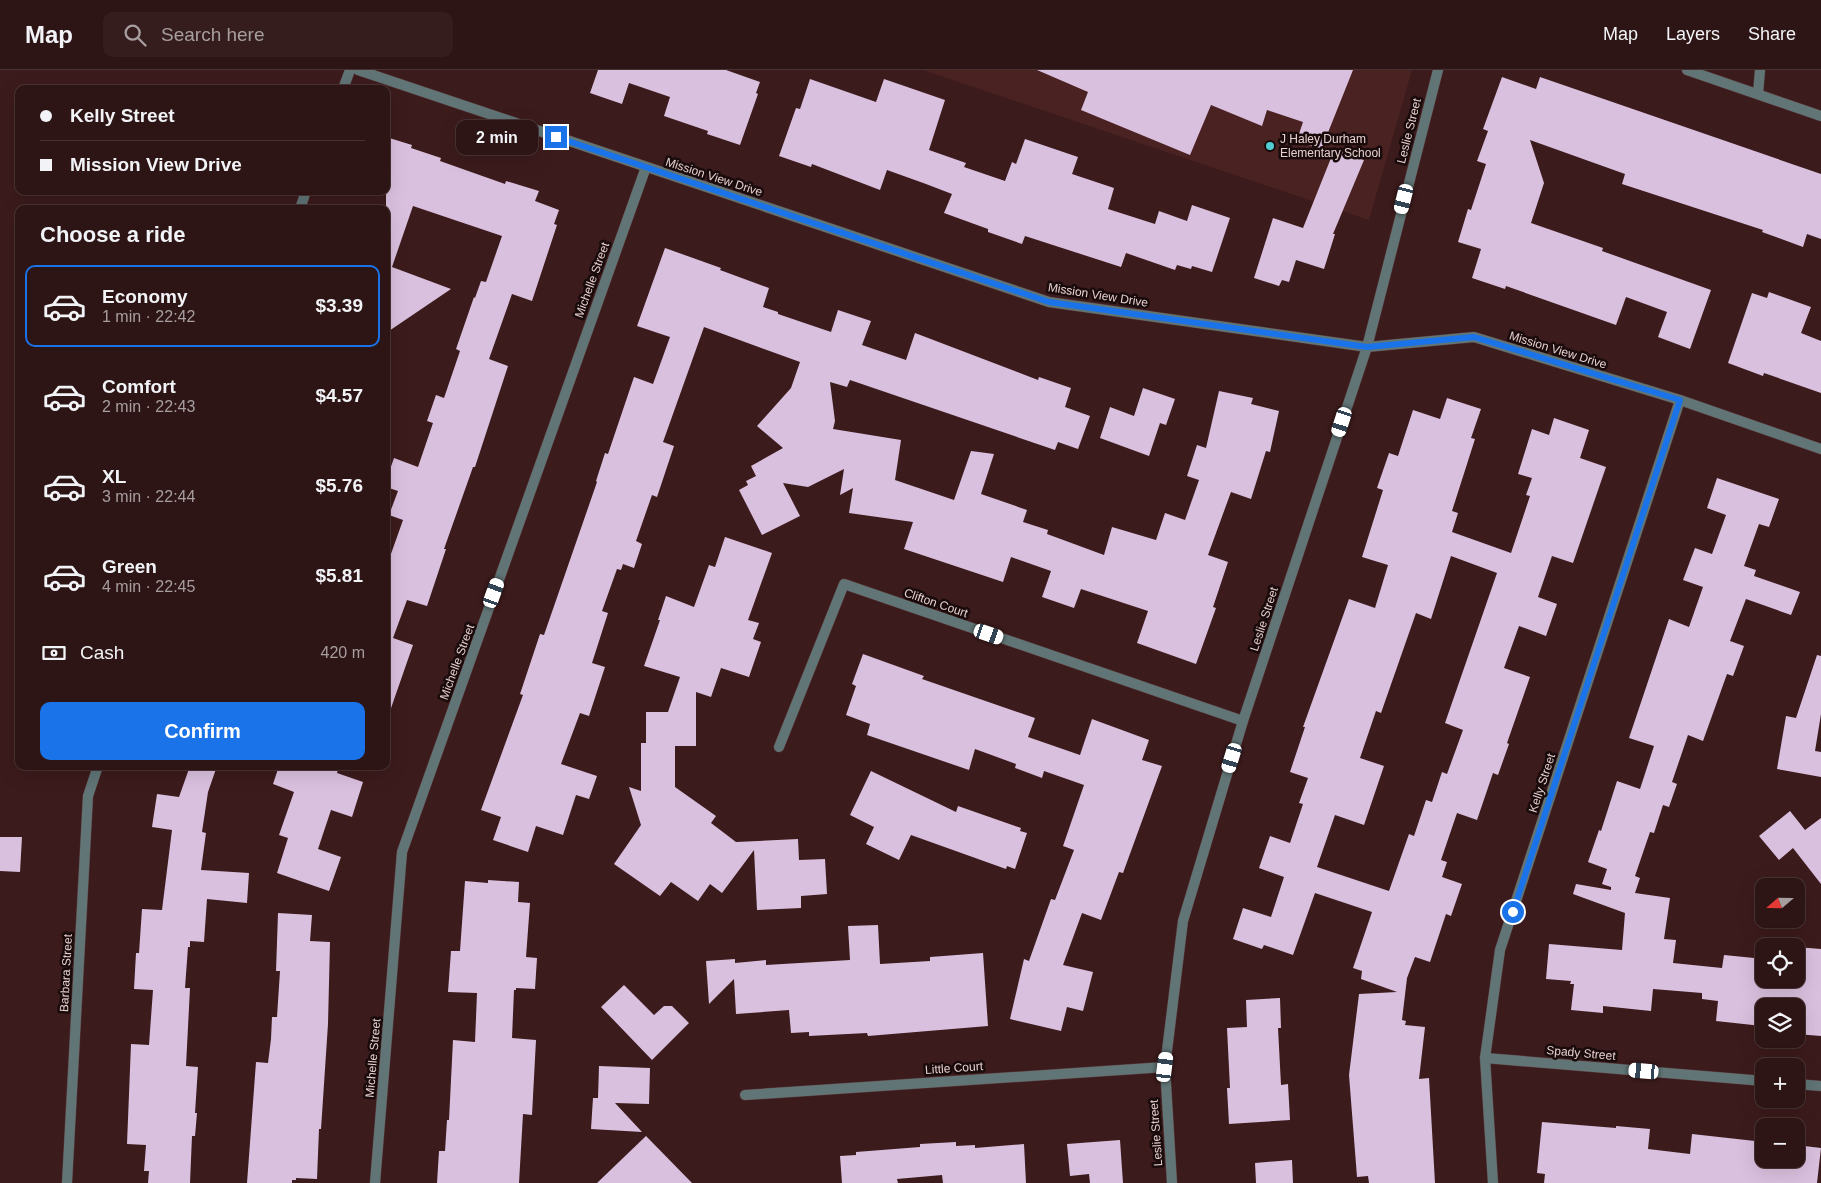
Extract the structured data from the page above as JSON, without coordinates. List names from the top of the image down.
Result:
{
  "streets": {
    "street": [
      "Leslie Street",
      "Mission View Drive",
      "Michelle Street",
      "Clifton Court",
      "Kelly Street",
      "Barbara Street",
      "Spady Street",
      "Little Court"
    ]
  },
  "crossings": [
    ["Leslie Street", "Mission View Drive"],
    ["Leslie Street", "Clifton Court"],
    ["Leslie Street", "Little Court"],
    ["Mission View Drive", "Michelle Street"],
    ["Mission View Drive", "Kelly Street"],
    ["Kelly Street", "Spady Street"]
  ],
  "places": ["J Haley Durham Elementary School"],
  "north": "left",
  "page": {
    "header": "Map",
    "search": "Search here",
    "nav": ["Map", "Layers", "Share"],
    "banner": ["Kelly Street", "Mission View Drive"],
    "bubble": "2 min",
    "heading": "Choose a ride",
    "list": [
      {
        "name": "Economy",
        "note": "1 min · 22:42",
        "value": "$3.39"
      },
      {
        "name": "Comfort",
        "note": "2 min · 22:43",
        "value": "$4.57"
      },
      {
        "name": "XL",
        "note": "3 min · 22:44",
        "value": "$5.76"
      },
      {
        "name": "Green",
        "note": "4 min · 22:45",
        "value": "$5.81"
      }
    ],
    "pay": ["Cash", "420 m"],
    "buttons": "Confirm",
    "map_buttons": ["+", "−"]
  }
}
